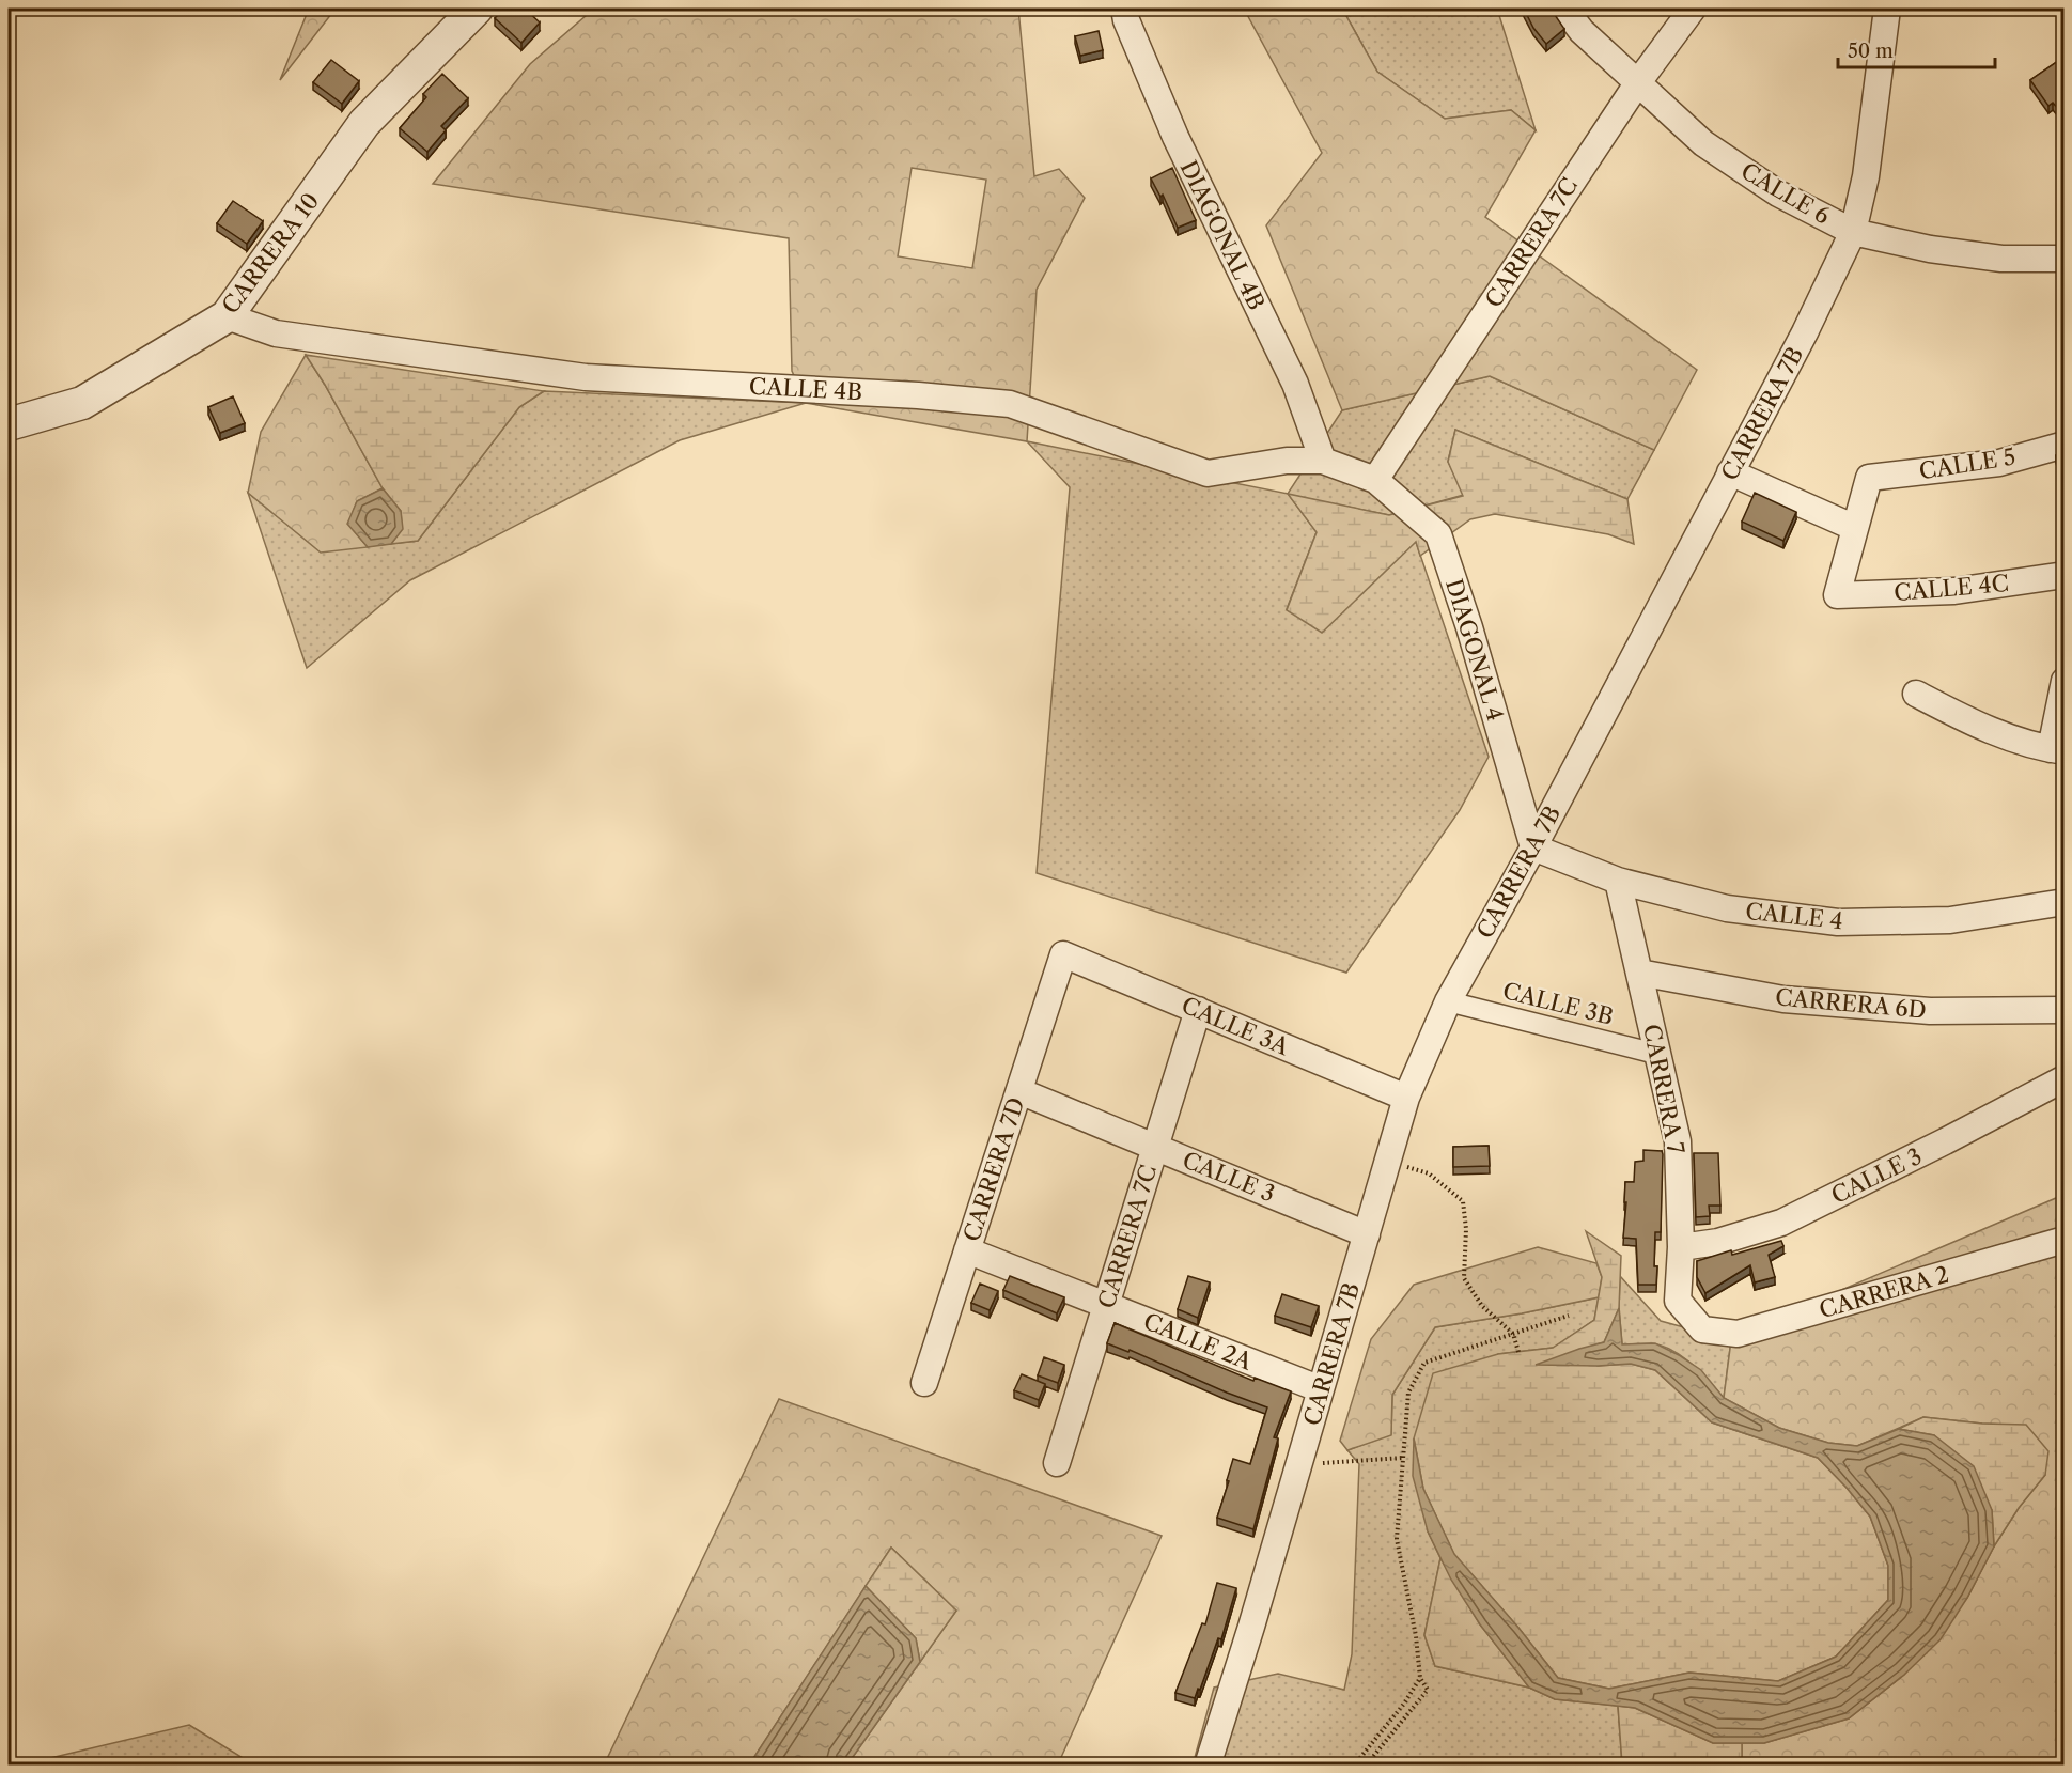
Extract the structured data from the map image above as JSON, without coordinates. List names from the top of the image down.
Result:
{
  "streets": {
    "street": [
      "CALLE 6",
      "DIAGONAL 4B",
      "CARRERA 7C",
      "CARRERA 10",
      "CALLE 4B",
      "CARRERA 7B",
      "CALLE 5",
      "CALLE 4C",
      "DIAGONAL 4",
      "CALLE 4",
      "CALLE 3B",
      "CARRERA 6D",
      "CALLE 3A",
      "CARRERA 7",
      "CARRERA 7D",
      "CALLE 3",
      "CARRERA 2",
      "CALLE 2A"
    ]
  },
  "crossings": [
    ["CALLE 6", "CARRERA 7C"],
    ["CALLE 6", "CARRERA 7B"],
    ["DIAGONAL 4B", "CALLE 4B"],
    ["CARRERA 7C", "CALLE 4B"],
    ["CARRERA 7C", "DIAGONAL 4"],
    ["CARRERA 7C", "CALLE 3A"],
    ["CARRERA 7C", "CALLE 3"],
    ["CARRERA 7C", "CALLE 2A"],
    ["CARRERA 10", "CALLE 4B"],
    ["CALLE 4B", "DIAGONAL 4"],
    ["CARRERA 7B", "DIAGONAL 4"],
    ["CARRERA 7B", "CALLE 4"],
    ["CARRERA 7B", "CALLE 3B"],
    ["CARRERA 7B", "CALLE 3A"],
    ["CARRERA 7B", "CALLE 3"],
    ["CARRERA 7B", "CALLE 2A"],
    ["CALLE 5", "CALLE 4C"],
    ["DIAGONAL 4", "CALLE 4"],
    ["CALLE 4", "CARRERA 7"],
    ["CALLE 3B", "CARRERA 7"],
    ["CARRERA 6D", "CARRERA 7"],
    ["CALLE 3A", "CARRERA 7D"],
    ["CARRERA 7", "CALLE 3"],
    ["CARRERA 7", "CARRERA 2"],
    ["CARRERA 7D", "CALLE 3"],
    ["CARRERA 7D", "CALLE 2A"]
  ],
  "scale_bar": "50 m"
}
